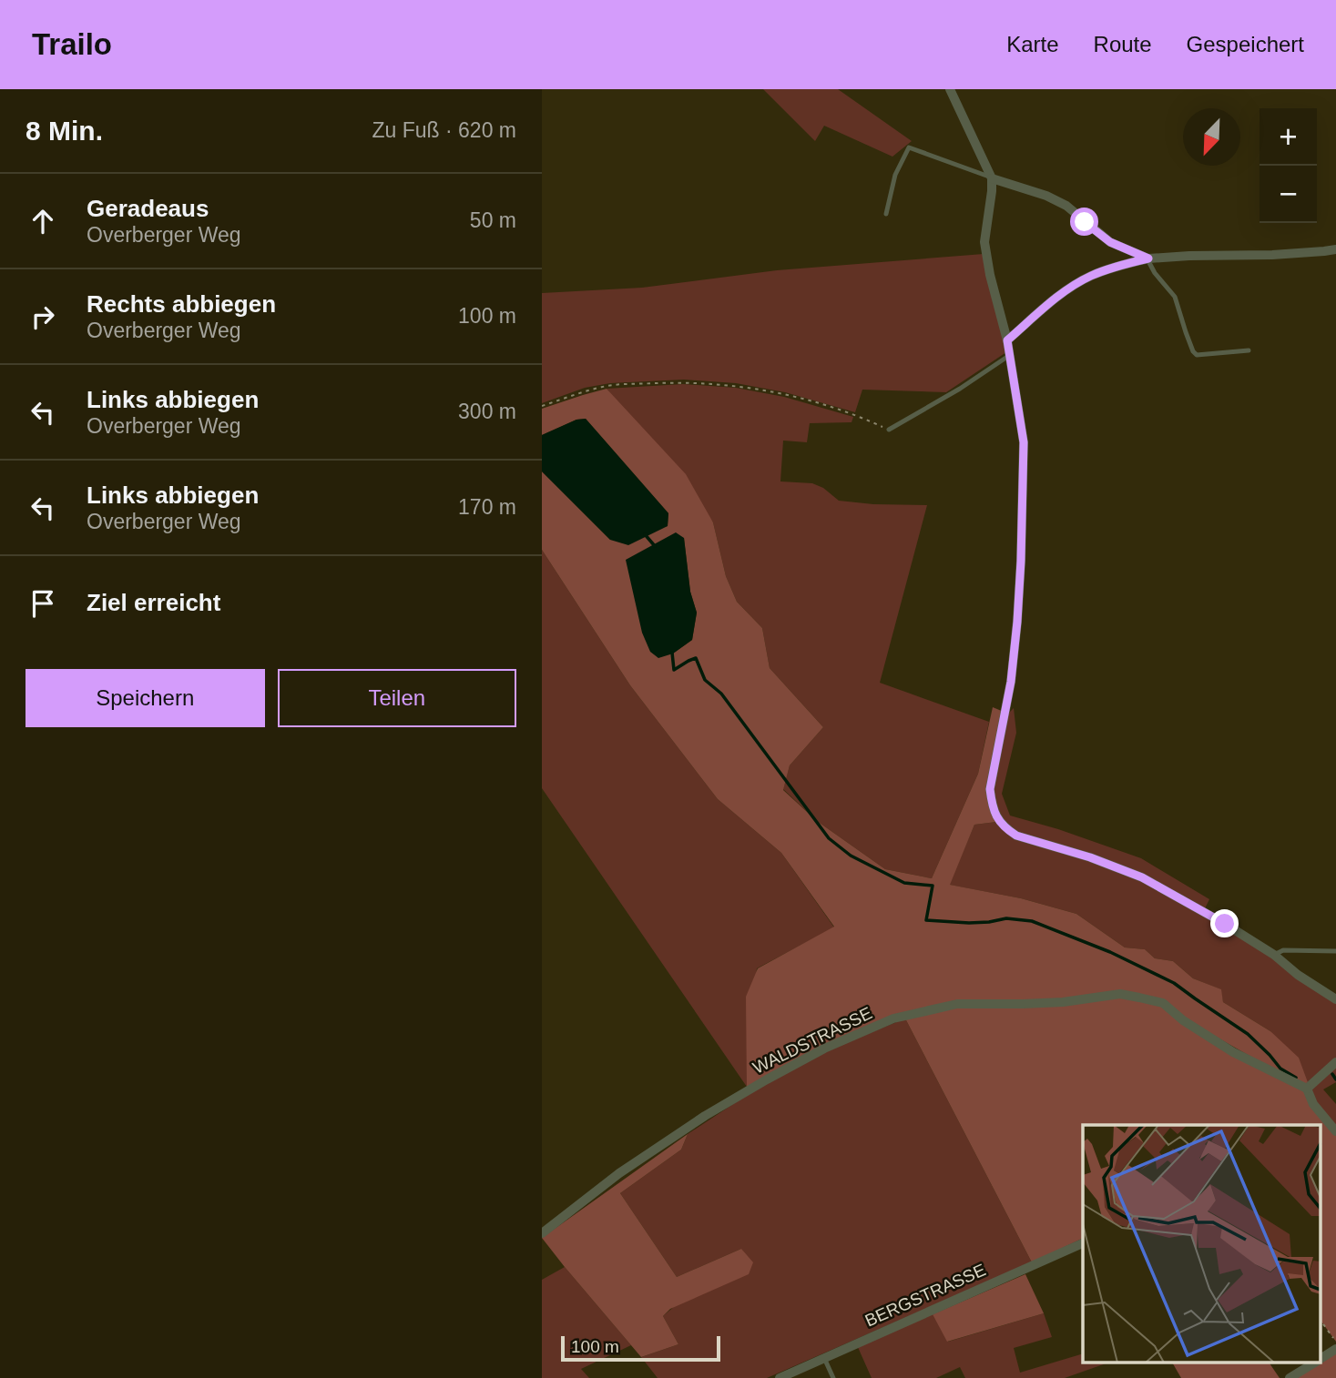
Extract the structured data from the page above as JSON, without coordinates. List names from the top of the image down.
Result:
{
  "streets": {
    "street": ["WALDSTRASSE", "BERGSTRASSE"]
  },
  "scale_bar": "100 m",
  "north": "bottom left",
  "page": {
    "header": "Trailo",
    "nav": ["Karte", "Route", "Gespeichert"],
    "heading": ["8 Min.", "Zu Fuß · 620 m"],
    "map_buttons": ["+", "−"],
    "list": [
      ["Geradeaus", "Overberger Weg", "50 m"],
      ["Rechts abbiegen", "Overberger Weg", "100 m"],
      ["Links abbiegen", "Overberger Weg", "300 m"],
      ["Links abbiegen", "Overberger Weg", "170 m"],
      "Ziel erreicht"
    ],
    "buttons": ["Speichern", "Teilen"],
    "scale": "100 m"
  }
}
